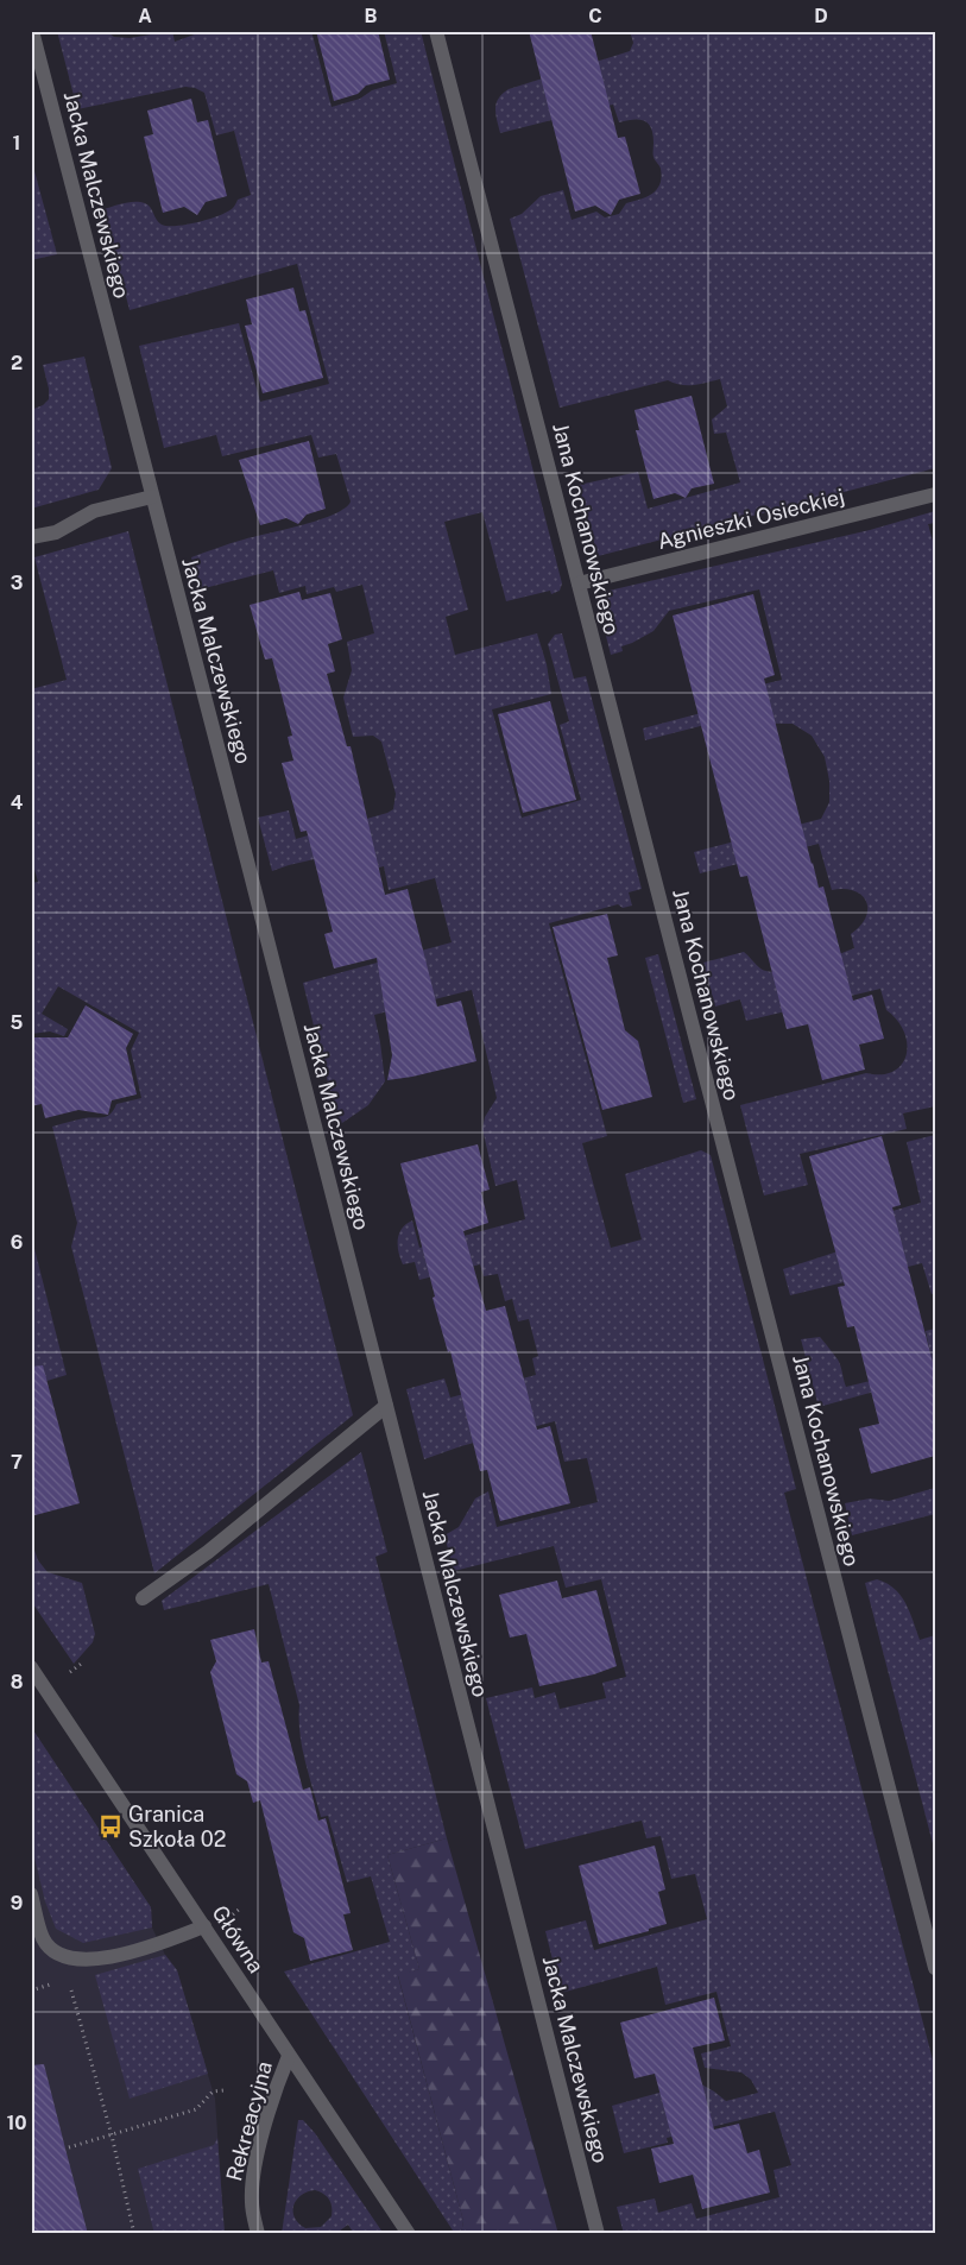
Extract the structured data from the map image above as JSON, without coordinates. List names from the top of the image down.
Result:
{
  "streets": {
    "street": [
      "Jacka Malczewskiego",
      "Agnieszki Osieckiej",
      "Jana Kochanowskiego",
      "Główna",
      "Rekreacyjna"
    ]
  },
  "crossings": [
    ["Agnieszki Osieckiej", "Jana Kochanowskiego"],
    ["Główna", "Rekreacyjna"]
  ],
  "places": {
    "bus stop": ["Granica Szkoła 02"]
  },
  "grid": {
    "columns": [
      "A",
      "B",
      "C",
      "D"
    ],
    "rows": [
      "1",
      "2",
      "3",
      "4",
      "5",
      "6",
      "7",
      "8",
      "9",
      "10"
    ]
  }
}
